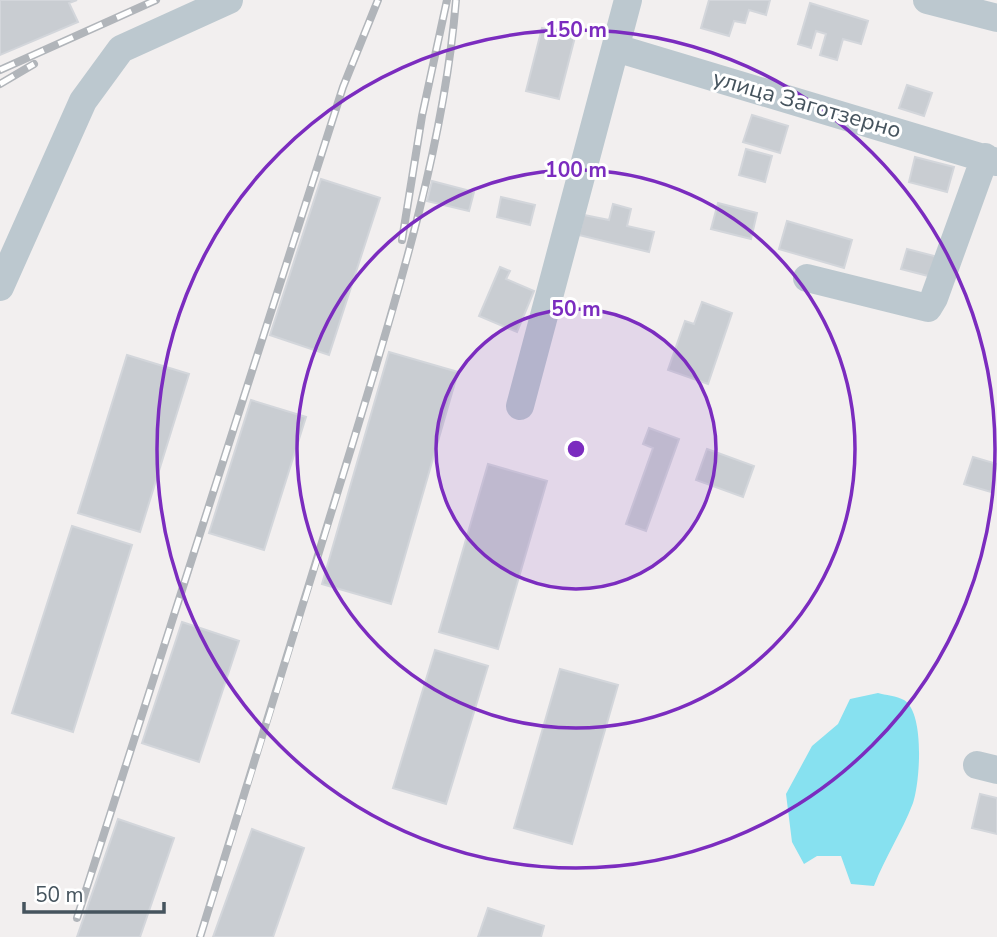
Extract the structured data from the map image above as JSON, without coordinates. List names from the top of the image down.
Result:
{
  "streets": {
    "street": ["улица Заготзерно"]
  },
  "scale_bar": "50 m",
  "rings": ["150 m", "100 m", "50 m"]
}
